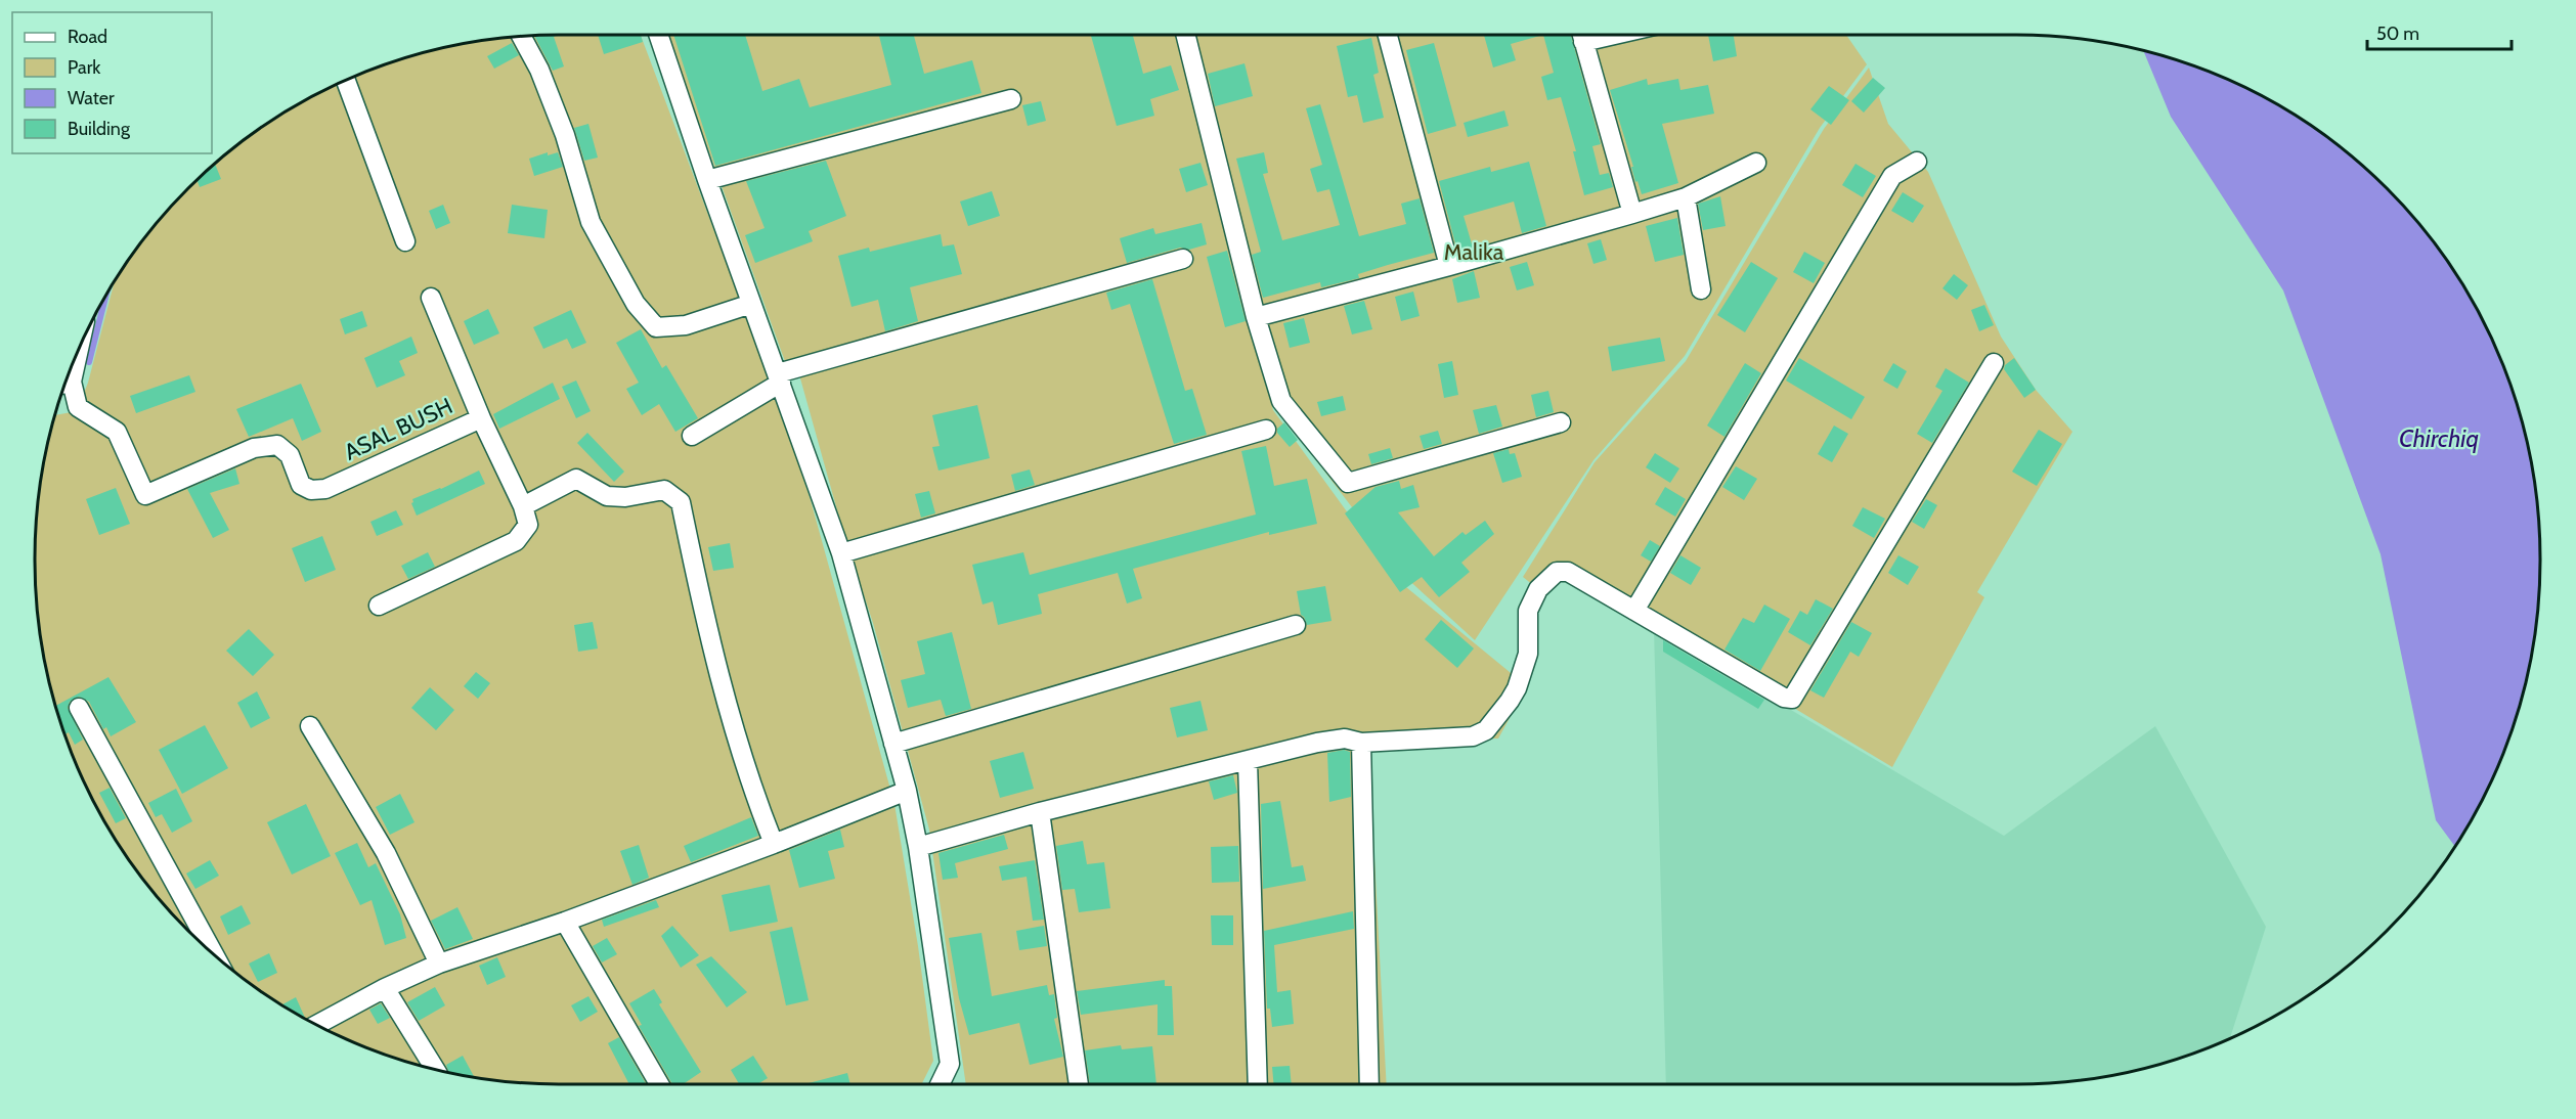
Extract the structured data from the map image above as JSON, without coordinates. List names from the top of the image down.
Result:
{
  "streets": {
    "street": ["ASAL BUSH"]
  },
  "water": ["Chirchiq"],
  "parks": ["Malika"],
  "legend": [
    "Road",
    "Park",
    "Water",
    "Building"
  ],
  "scale_bar": "50 m"
}
